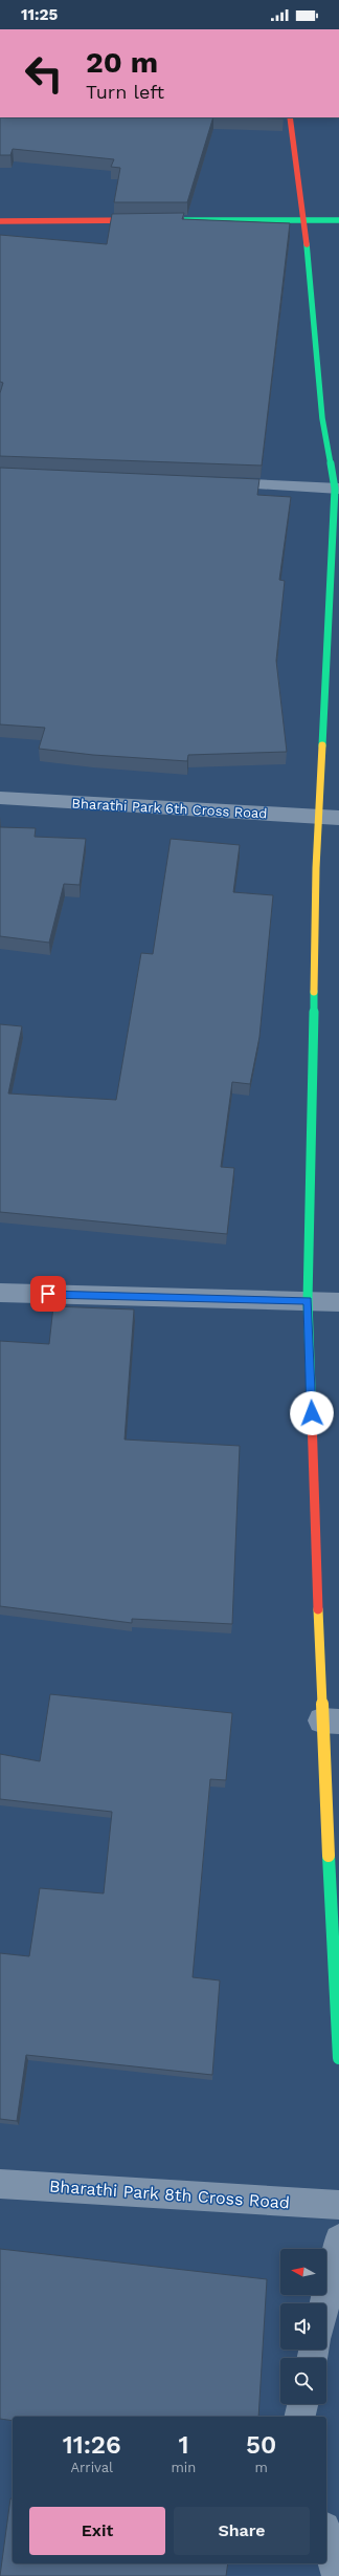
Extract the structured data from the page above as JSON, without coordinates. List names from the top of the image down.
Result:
{
  "streets": {
    "street": ["Bharathi Park 6th Cross Road", "Bharathi Park 8th Cross Road"]
  },
  "north": "left",
  "page": {
    "status": "11:25",
    "turn": ["20 m", "Turn left"],
    "eta": [
      "11:26",
      "Arrival",
      "1",
      "min",
      "50",
      "m"
    ],
    "buttons": ["Exit", "Share"]
  }
}
